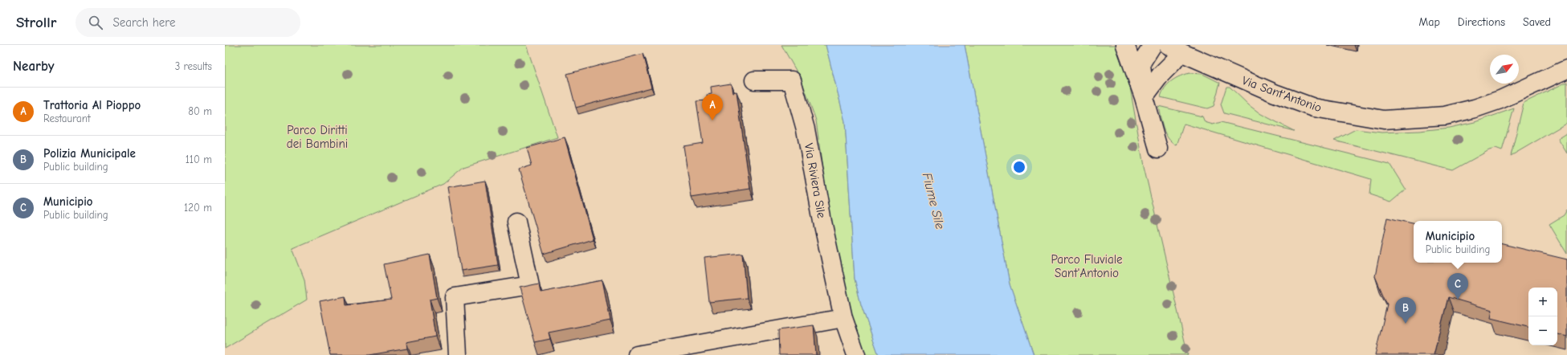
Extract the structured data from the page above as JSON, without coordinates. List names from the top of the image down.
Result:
{
  "streets": {
    "street": ["Via Sant'Antonio", "Via Riviera Sile"]
  },
  "water": ["Fiume Sile"],
  "parks": ["Parco Diritti dei Bambini", "Parco Fluviale Sant'Antonio"],
  "north": "top right",
  "page": {
    "header": "Strollr",
    "search": "Search here",
    "nav": ["Map", "Directions", "Saved"],
    "heading": ["Nearby", "3 results"],
    "list": [
      {
        "mark": "A",
        "name": "Trattoria Al Pioppo",
        "note": "Restaurant",
        "value": "80 m"
      },
      {
        "mark": "B",
        "name": "Polizia Municipale",
        "note": "Public building",
        "value": "110 m"
      },
      {
        "mark": "C",
        "name": "Municipio",
        "note": "Public building",
        "value": "120 m"
      }
    ],
    "pins": ["A", "C", "B"],
    "popup": ["Municipio", "Public building"],
    "map_buttons": ["+", "−"]
  }
}
